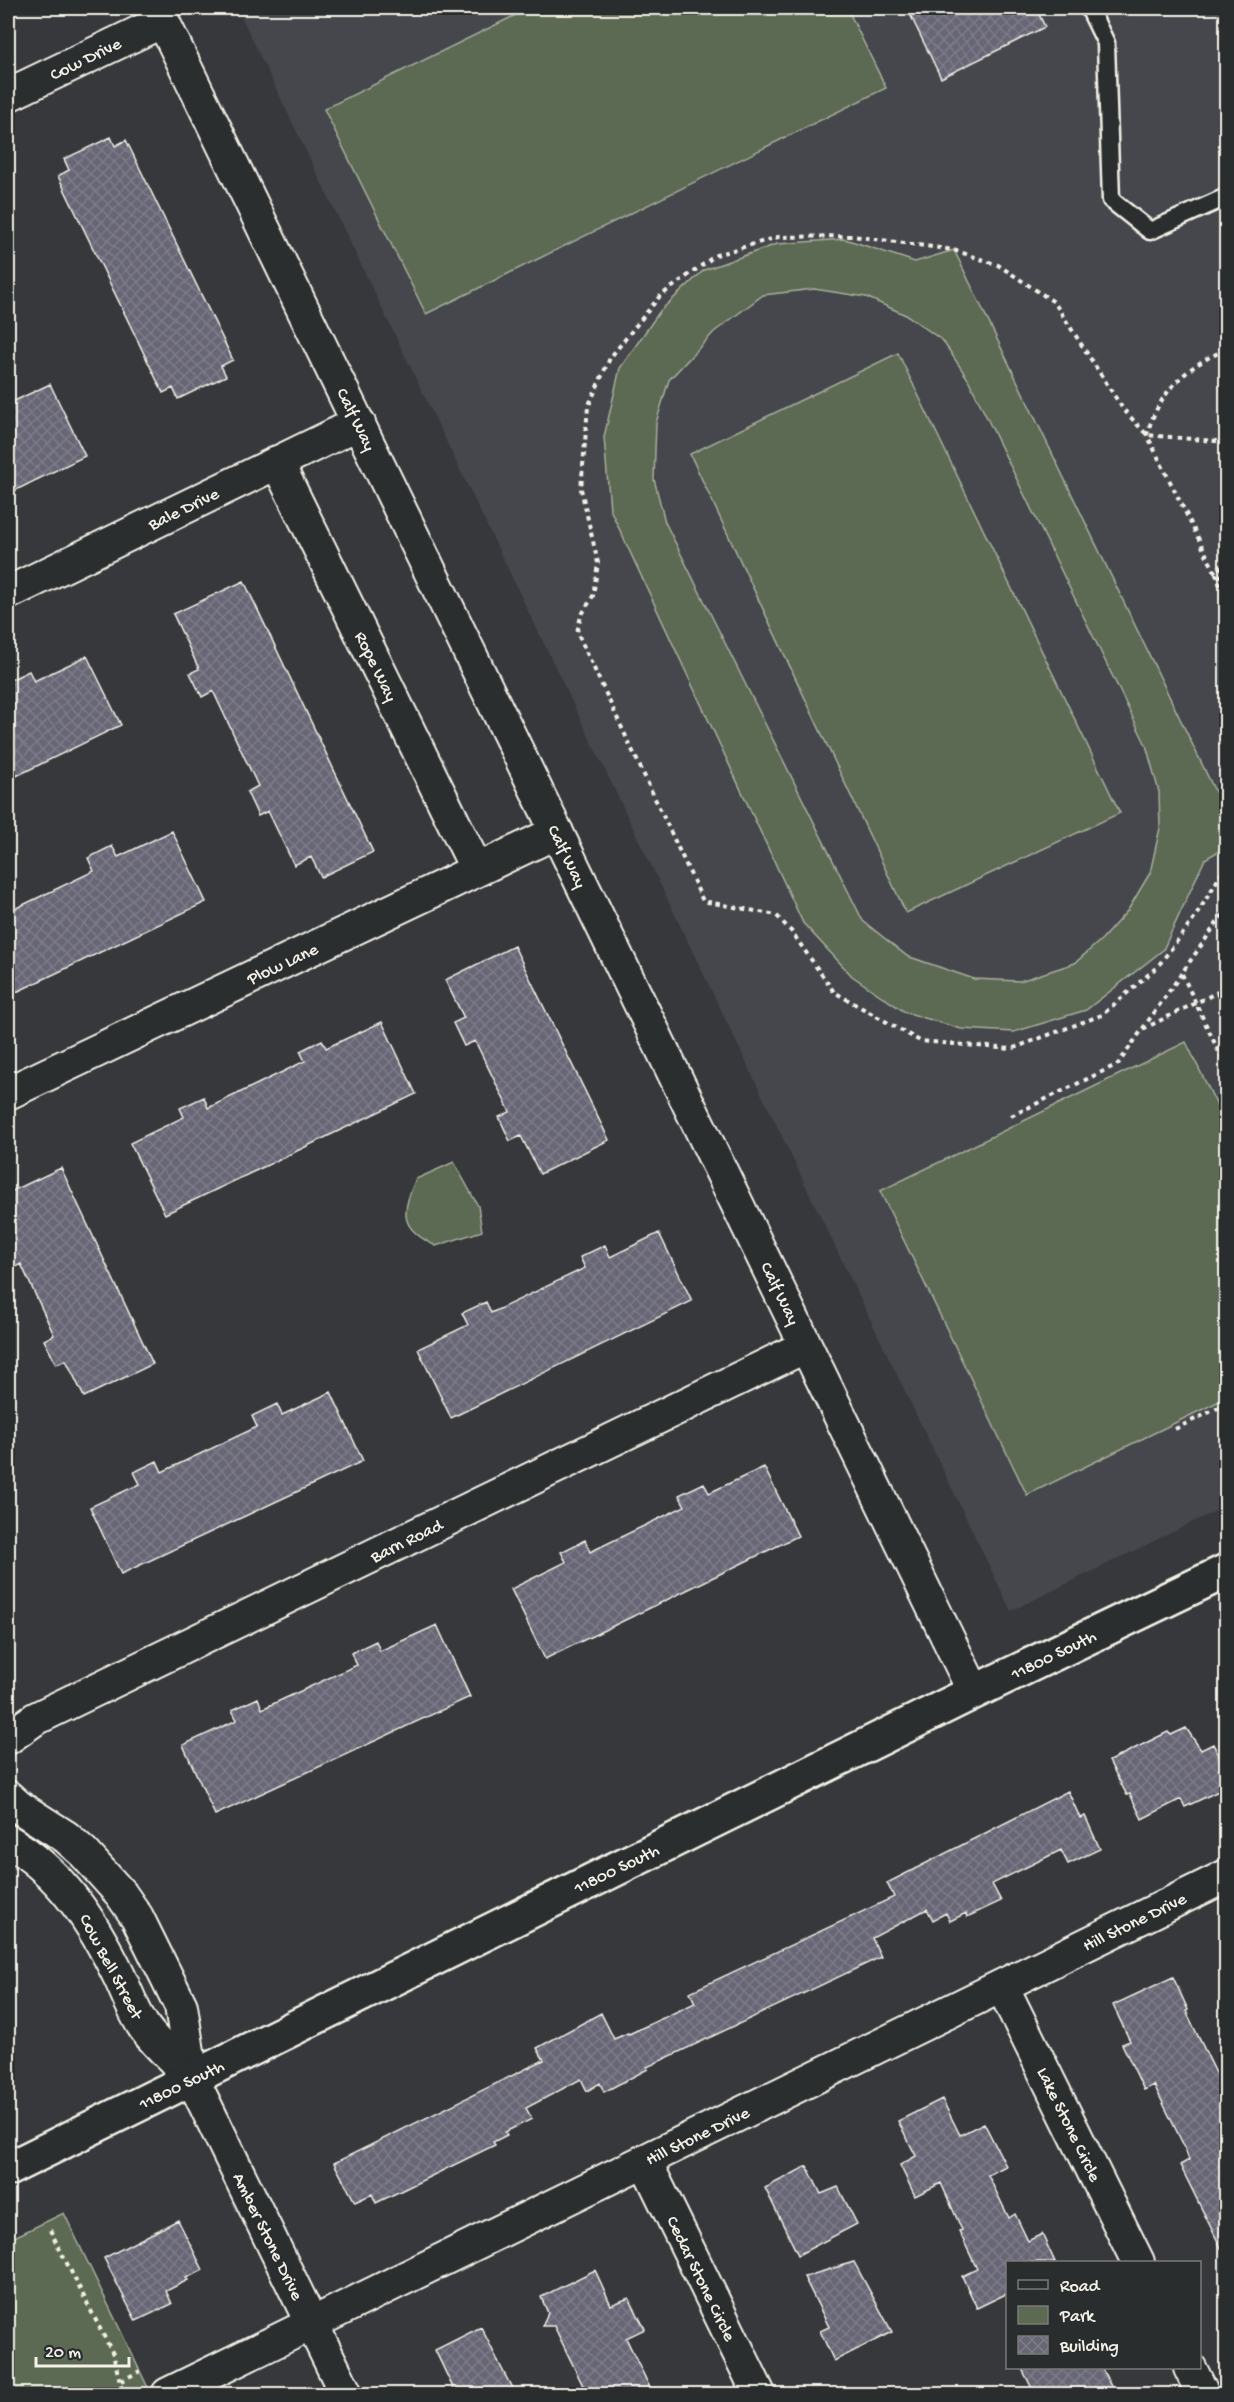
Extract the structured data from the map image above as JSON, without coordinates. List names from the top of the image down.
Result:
{
  "streets": {
    "main road": ["11800 South"],
    "street": [
      "Cow Drive",
      "Calf Way",
      "Bale Drive",
      "Rope Way",
      "Plow Lane",
      "Barn Road",
      "Hill Stone Drive",
      "Cow Bell Street",
      "Lake Stone Circle",
      "Amber Stone Drive",
      "Cedar Stone Circle"
    ]
  },
  "crossings": [
    ["Cow Drive", "Calf Way"],
    ["Calf Way", "Bale Drive"],
    ["Calf Way", "Plow Lane"],
    ["Calf Way", "Barn Road"],
    ["Calf Way", "11800 South"],
    ["Bale Drive", "Rope Way"],
    ["Rope Way", "Plow Lane"],
    ["11800 South", "Cow Bell Street"],
    ["11800 South", "Amber Stone Drive"],
    ["Hill Stone Drive", "Lake Stone Circle"],
    ["Hill Stone Drive", "Amber Stone Drive"],
    ["Hill Stone Drive", "Cedar Stone Circle"],
    ["Cow Bell Street", "Amber Stone Drive"]
  ],
  "legend": ["Road", "Park", "Building"],
  "scale_bar": "20 m"
}
